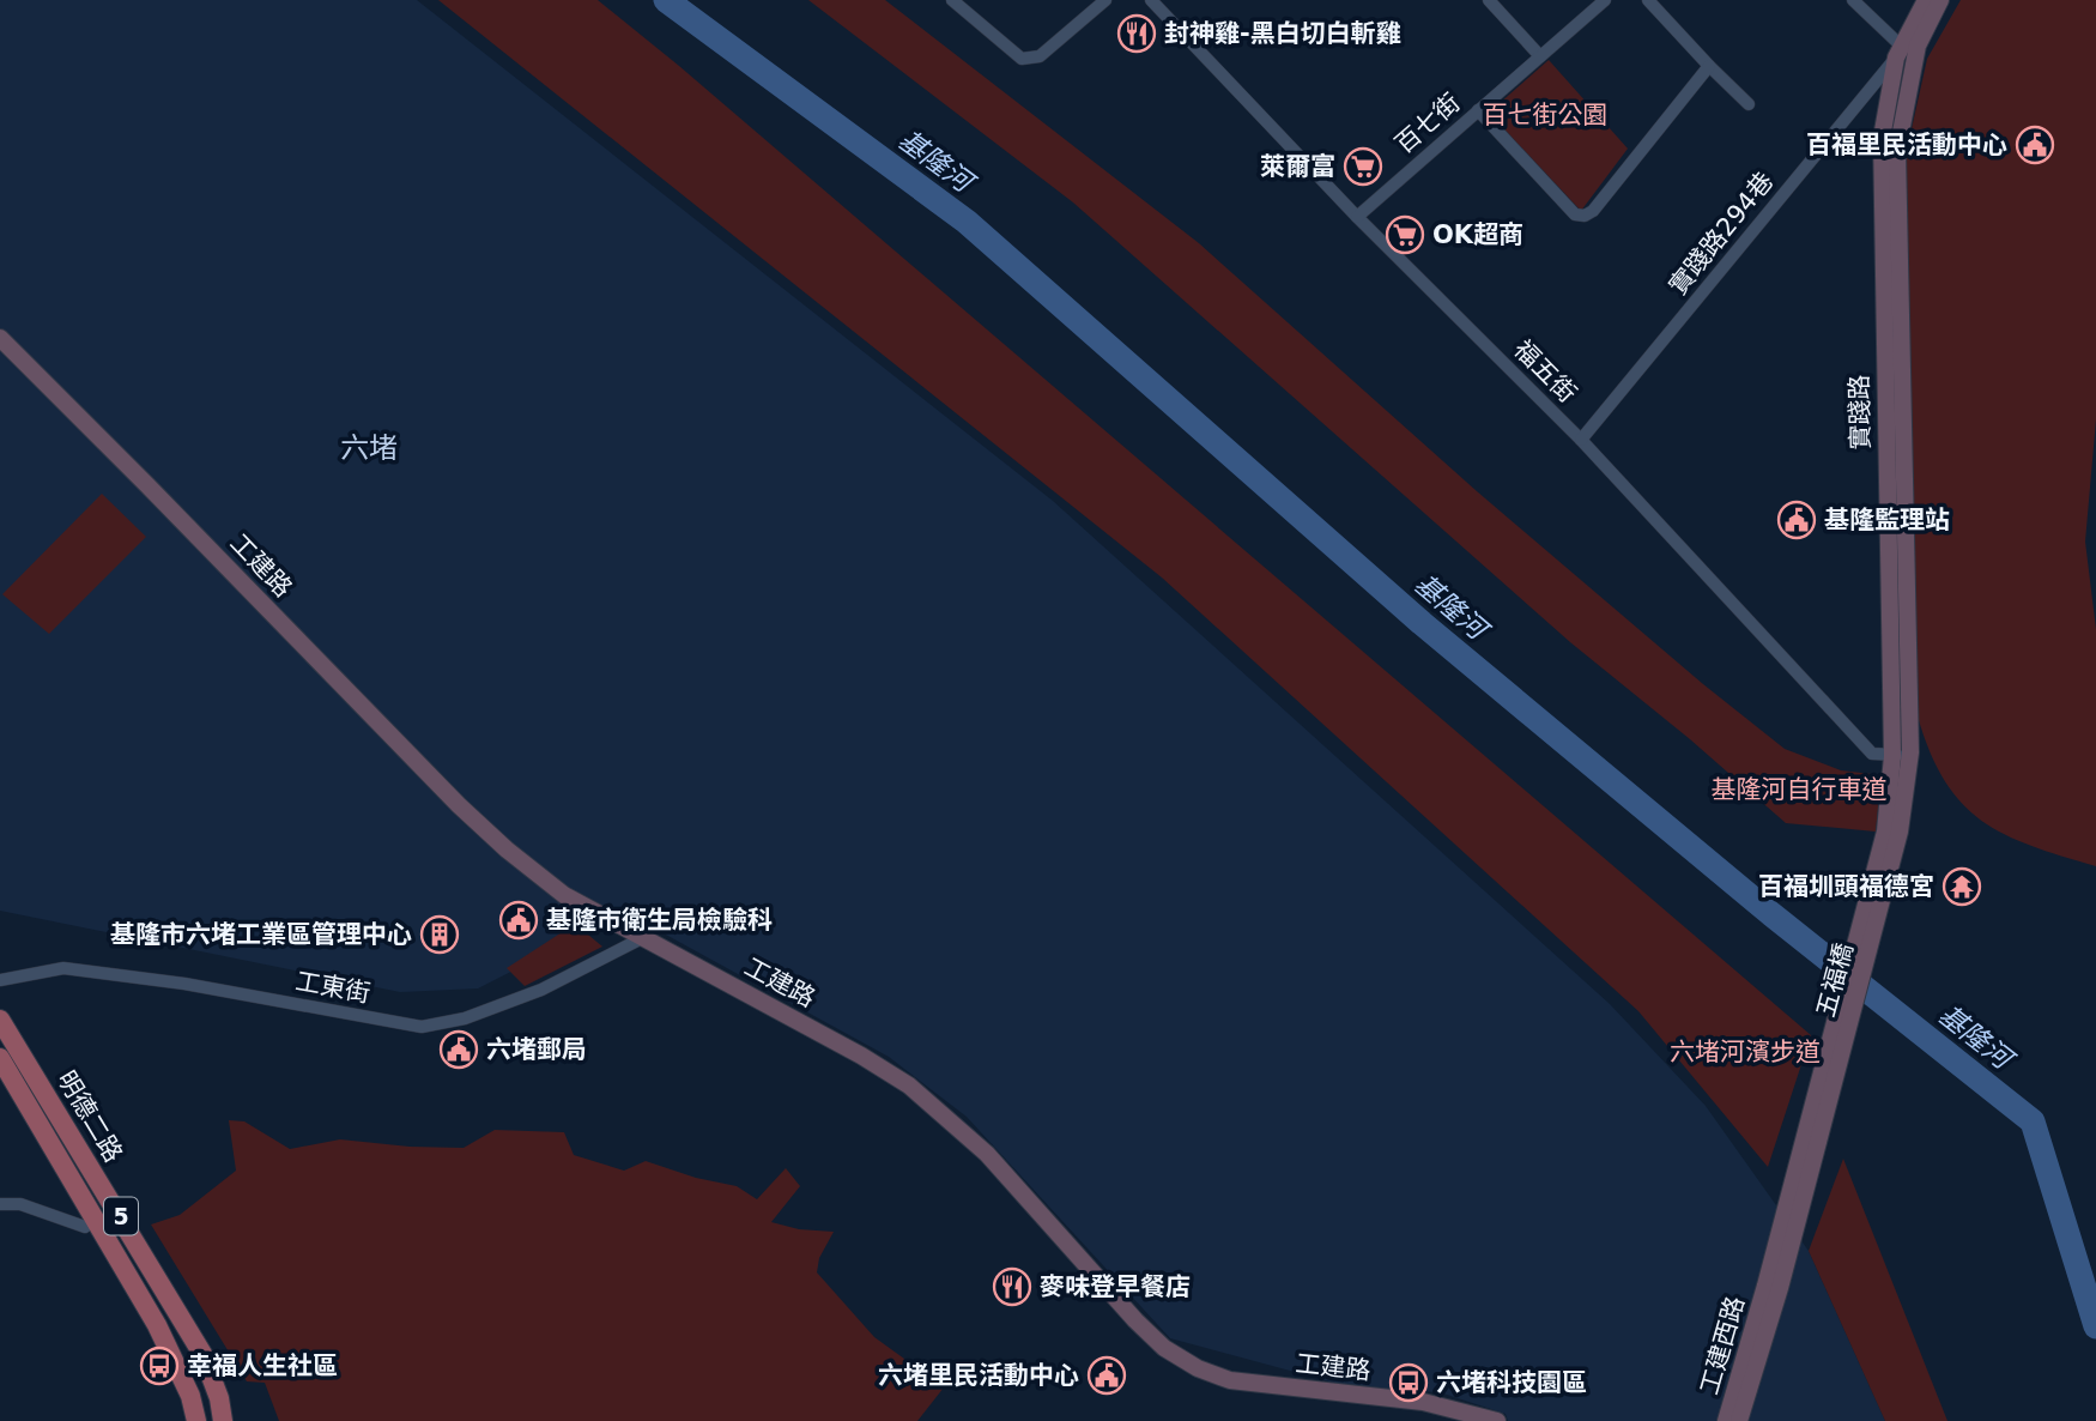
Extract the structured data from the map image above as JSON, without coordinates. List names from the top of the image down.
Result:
{
  "streets": {
    "main road": ["明德二路", "5"],
    "street": [
      "百七街",
      "實踐路294巷",
      "福五街",
      "實踐路",
      "工建路",
      "五福橋",
      "工東街",
      "工建西路"
    ]
  },
  "crossings": [
    ["百七街", "福五街"],
    ["實踐路294巷", "福五街"],
    ["實踐路294巷", "實踐路"],
    ["福五街", "實踐路"],
    ["實踐路", "五福橋"],
    ["工建路", "工東街"],
    ["五福橋", "工建西路"]
  ],
  "districts": ["六堵"],
  "water": ["基隆河"],
  "parks": ["百七街公園", "基隆河自行車道", "六堵河濱步道"],
  "places": {
    "restaurant": ["封神雞-黑白切白斬雞", "麥味登早餐店"],
    "public building": [
      "百福里民活動中心",
      "基隆監理站",
      "基隆市衛生局檢驗科",
      "六堵郵局",
      "六堵里民活動中心"
    ],
    "supermarket": ["萊爾富", "OK超商"],
    "temple": ["百福圳頭福德宮"],
    "building": ["基隆市六堵工業區管理中心"],
    "bus stop": ["幸福人生社區", "六堵科技園區"]
  }
}
